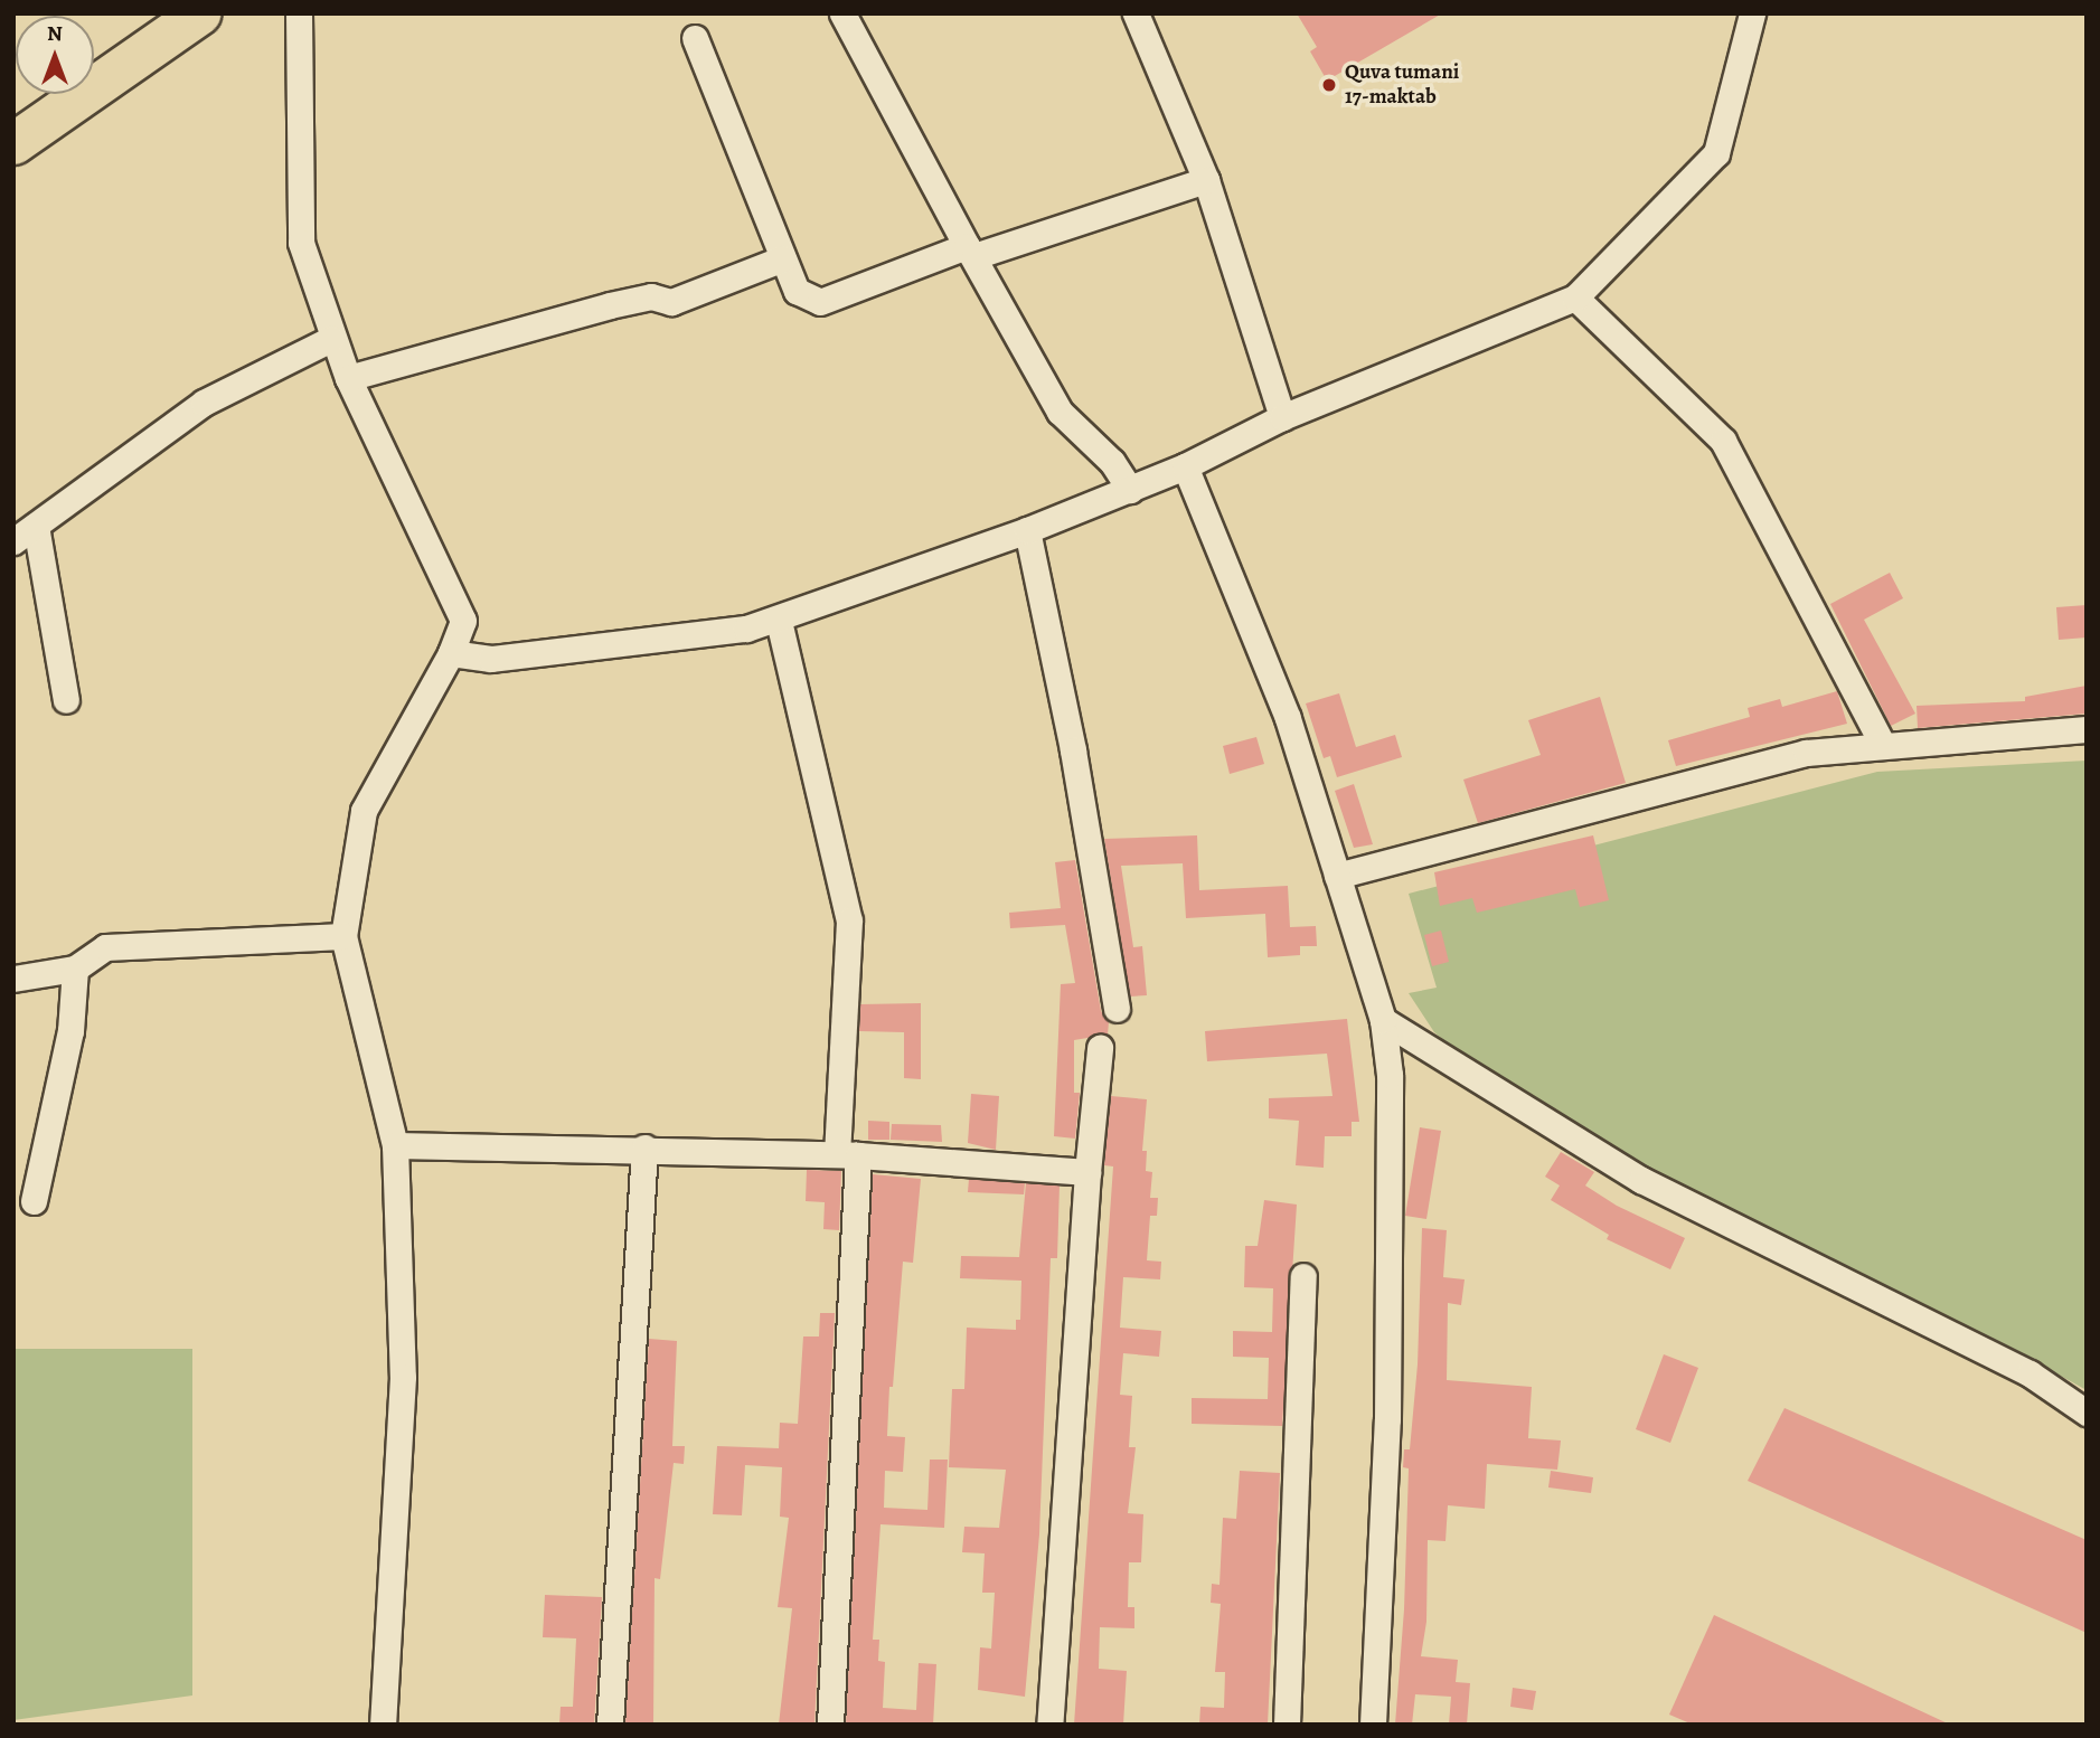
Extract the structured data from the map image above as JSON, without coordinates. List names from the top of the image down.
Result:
{
  "places": ["Quva tumani 17-maktab"],
  "north": "top"
}
